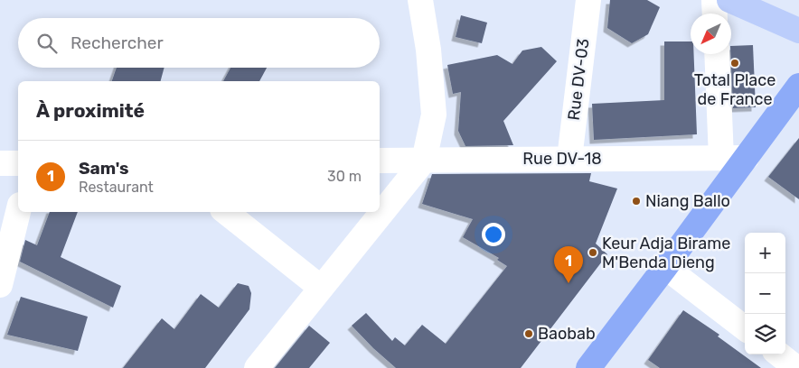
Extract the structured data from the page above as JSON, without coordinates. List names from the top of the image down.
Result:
{
  "streets": {
    "street": ["Rue DV-03", "Rue DV-18"]
  },
  "crossings": [
    ["Rue DV-03", "Rue DV-18"]
  ],
  "places": [
    "Total Place de France",
    "Niang Ballo",
    "Keur Adja Birame M'Benda Dieng",
    "Baobab"
  ],
  "north": "bottom left",
  "page": {
    "search": "Rechercher",
    "heading": "À proximité",
    "list": [
      {
        "mark": "1",
        "name": "Sam's",
        "note": "Restaurant",
        "value": "30 m"
      }
    ],
    "map_buttons": ["+", "−"],
    "pins": "1"
  }
}
